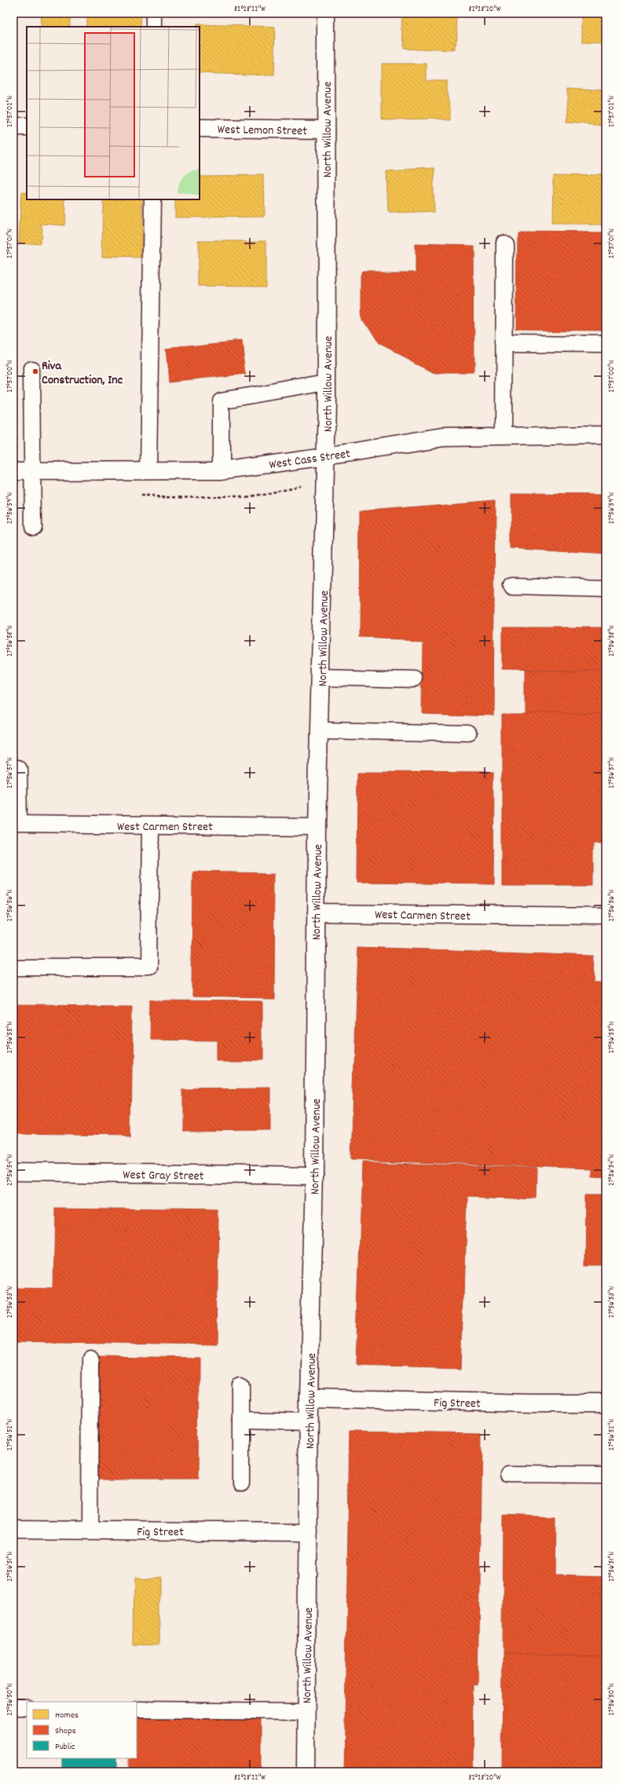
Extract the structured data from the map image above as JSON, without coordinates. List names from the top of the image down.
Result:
{
  "streets": {
    "street": [
      "West Lemon Street",
      "North Willow Avenue",
      "West Cass Street",
      "West Carmen Street",
      "West Gray Street",
      "Fig Street"
    ]
  },
  "crossings": [
    ["West Lemon Street", "North Willow Avenue"],
    ["North Willow Avenue", "West Cass Street"],
    ["North Willow Avenue", "West Carmen Street"],
    ["North Willow Avenue", "West Gray Street"],
    ["North Willow Avenue", "Fig Street"]
  ],
  "places": ["Riva Construction, Inc"],
  "legend": ["Homes", "Shops", "Public"],
  "coordinates": [
    "82°28'22\"W",
    "82°28'20\"W",
    "27°57'02\"N",
    "27°57'01\"N",
    "27°57'00\"N",
    "27°56'59\"N",
    "27°56'58\"N",
    "27°56'57\"N",
    "27°56'56\"N",
    "27°56'55\"N",
    "27°56'54\"N",
    "27°56'53\"N",
    "27°56'52\"N",
    "27°56'51\"N",
    "27°56'50\"N"
  ]
}
